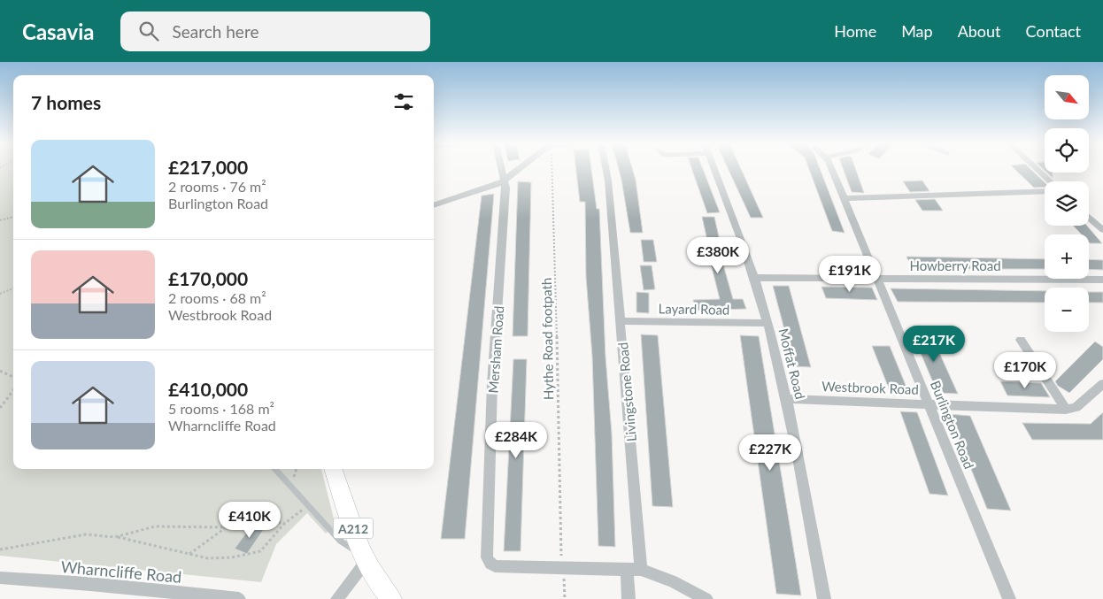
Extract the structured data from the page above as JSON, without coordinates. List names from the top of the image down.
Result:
{
  "streets": {
    "main road": ["A212"],
    "street": [
      "Howberry Road",
      "Layard Road",
      "Mersham Road",
      "Moffat Road",
      "Westbrook Road",
      "Livingstone Road",
      "Burlington Road",
      "Wharncliffe Road"
    ],
    "path": ["Hythe Road footpath"]
  },
  "crossings": [
    ["Howberry Road", "Moffat Road"],
    ["Howberry Road", "Burlington Road"],
    ["Layard Road", "Moffat Road"],
    ["Layard Road", "Livingstone Road"],
    ["Mersham Road", "Livingstone Road"],
    ["Moffat Road", "Westbrook Road"],
    ["Westbrook Road", "Burlington Road"]
  ],
  "north": "bottom right",
  "page": {
    "header": "Casavia",
    "search": "Search here",
    "nav": [
      "Home",
      "Map",
      "About",
      "Contact"
    ],
    "map_buttons": ["+", "−"],
    "heading": "7 homes",
    "list": [
      {
        "name": "£217,000",
        "note": "2 rooms · 76 m² · Burlington Road"
      },
      {
        "name": "£170,000",
        "note": "2 rooms · 68 m² · Westbrook Road"
      },
      {
        "name": "£410,000",
        "note": "5 rooms · 168 m² · Wharncliffe Road"
      }
    ],
    "price": [
      "£380K",
      "£191K",
      "£217K",
      "£170K",
      "£284K",
      "£227K",
      "£410K"
    ]
  }
}
